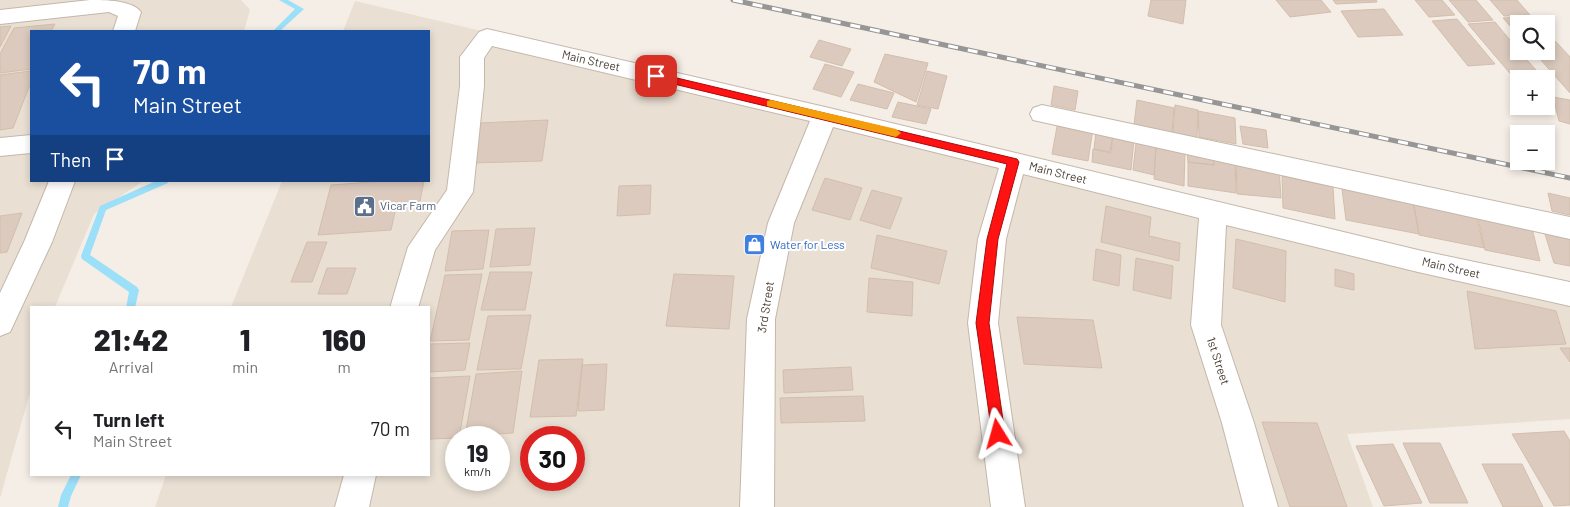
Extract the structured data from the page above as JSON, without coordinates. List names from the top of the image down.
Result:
{
  "streets": {
    "street": ["Main Street", "3rd Street", "1st Street"]
  },
  "crossings": [
    ["Main Street", "3rd Street"],
    ["Main Street", "1st Street"]
  ],
  "places": {
    "public building": ["Vicar Farm"],
    "shop": ["Water for Less"]
  },
  "page": {
    "map_buttons": ["+", "−"],
    "turn": ["70 m", "Main Street"],
    "then": "Then",
    "eta": [
      "21:42",
      "Arrival",
      "1",
      "min",
      "160",
      "m"
    ],
    "list": [
      {
        "name": "Turn left",
        "note": "Main Street",
        "value": "70 m"
      }
    ],
    "speed": "19 km/h",
    "limit": "30"
  }
}
